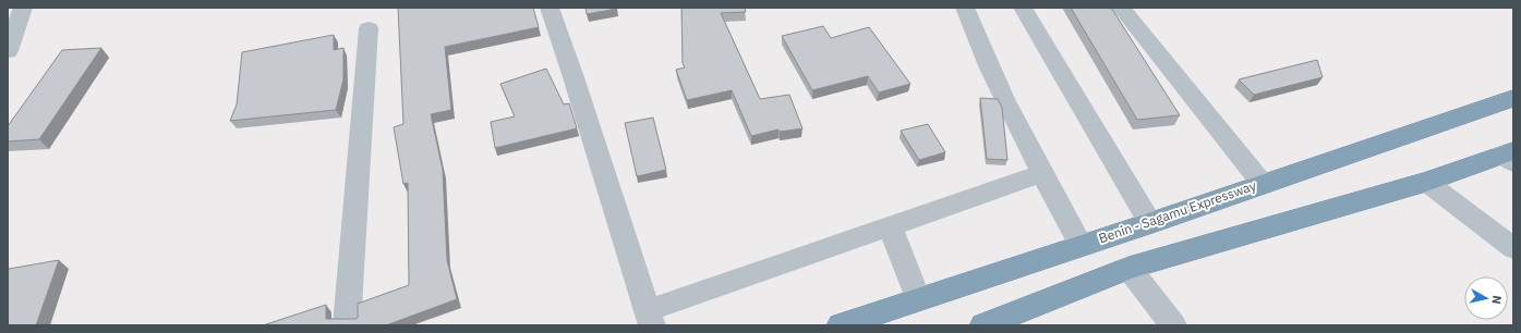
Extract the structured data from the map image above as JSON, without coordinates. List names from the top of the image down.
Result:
{
  "streets": {
    "highway": ["Benin - Sagamu Expressway"]
  },
  "north": "right"
}
